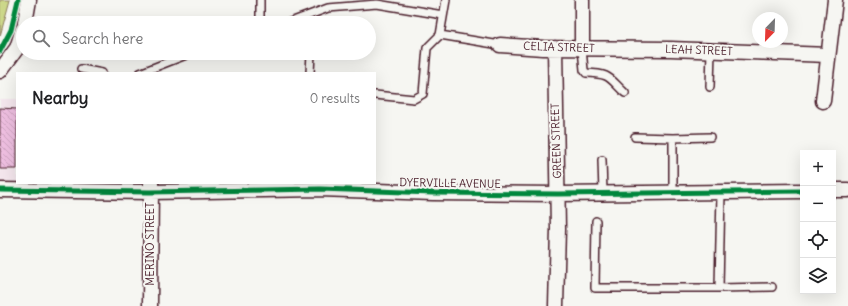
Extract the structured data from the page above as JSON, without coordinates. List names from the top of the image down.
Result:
{
  "streets": {
    "street": [
      "CELIA STREET",
      "LEAH STREET",
      "GREEN STREET",
      "DYERVILLE AVENUE",
      "MERINO STREET"
    ]
  },
  "crossings": [
    ["CELIA STREET", "LEAH STREET"],
    ["CELIA STREET", "GREEN STREET"],
    ["GREEN STREET", "DYERVILLE AVENUE"],
    ["DYERVILLE AVENUE", "MERINO STREET"]
  ],
  "north": "bottom left",
  "page": {
    "search": "Search here",
    "heading": ["Nearby", "0 results"],
    "map_buttons": ["+", "−"]
  }
}
